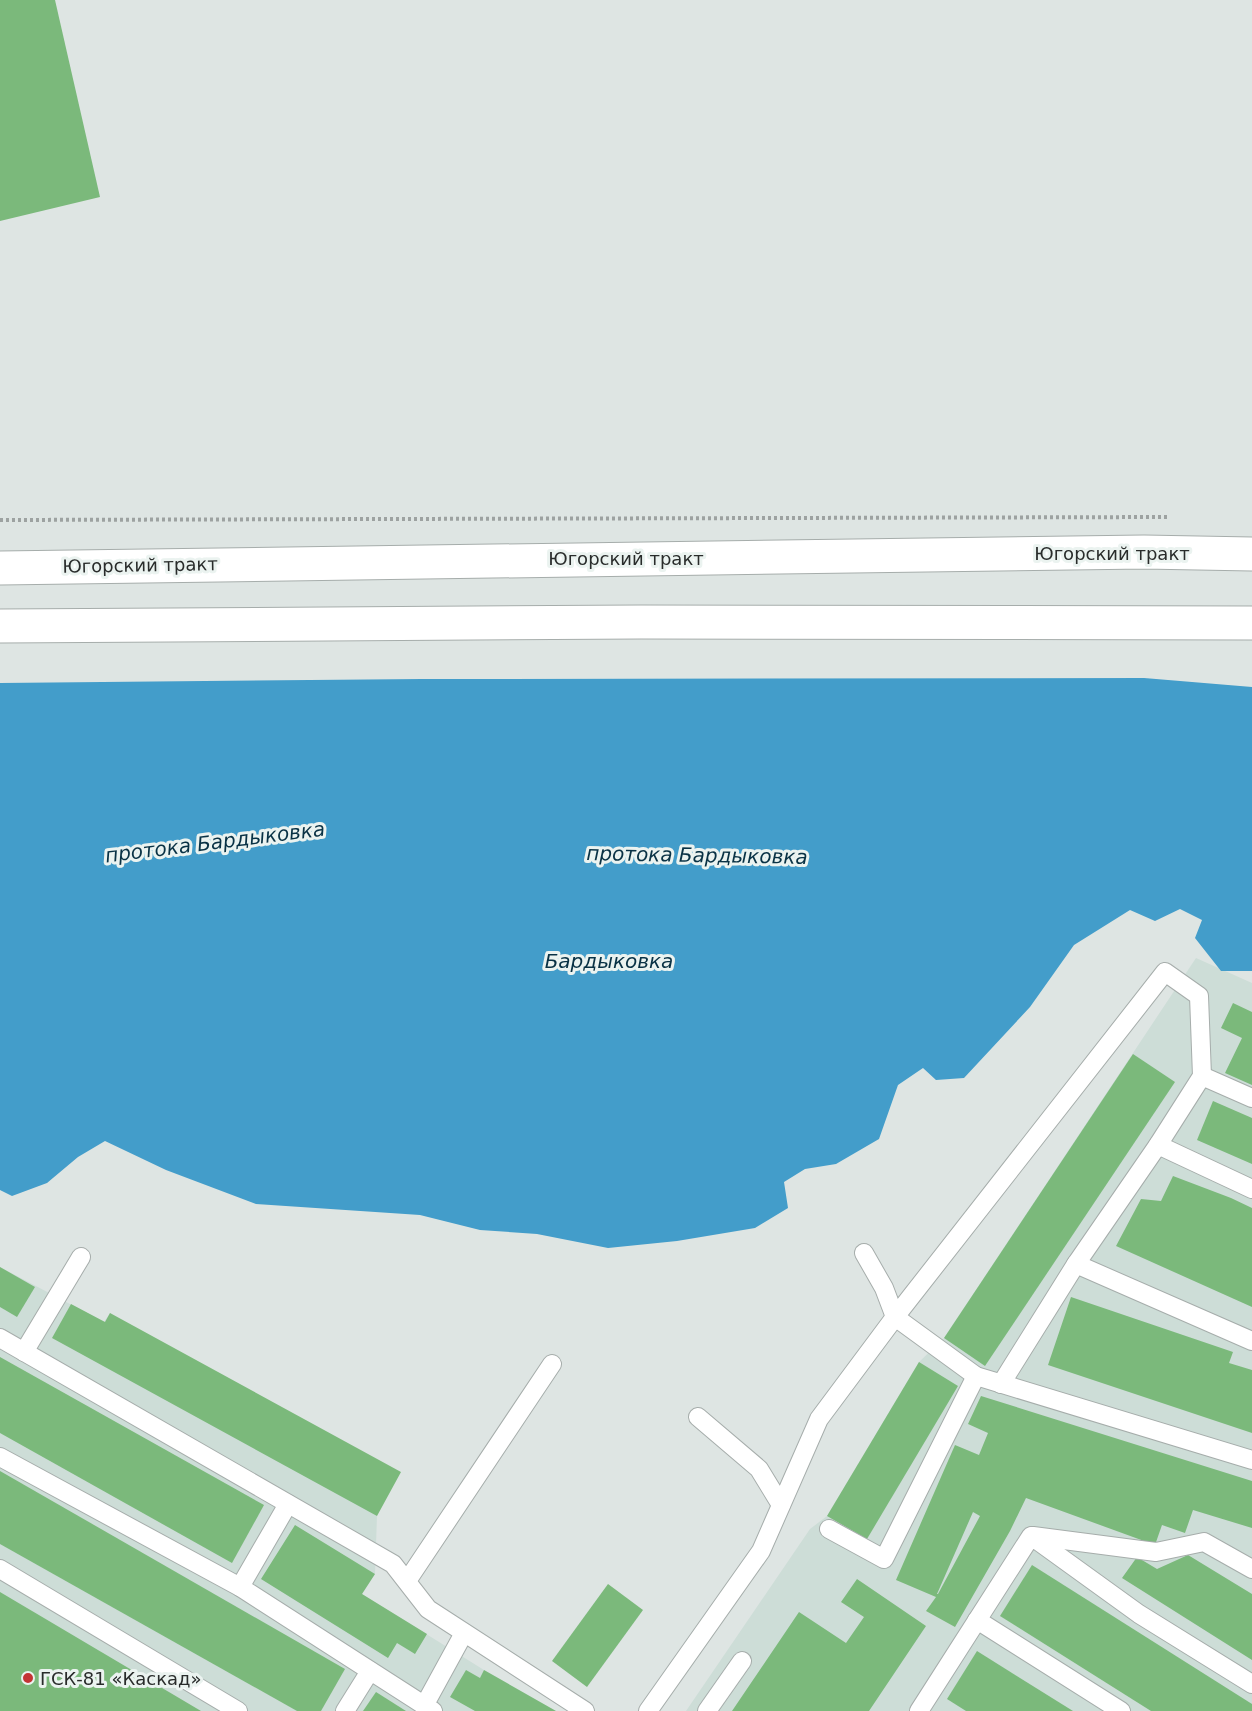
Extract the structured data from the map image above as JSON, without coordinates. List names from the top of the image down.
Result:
{
  "streets": {
    "main road": ["Югорский тракт"]
  },
  "water": ["протока Бардыковка", "Бардыковка"],
  "places": ["ГСК-81 «Каскад»"]
}
